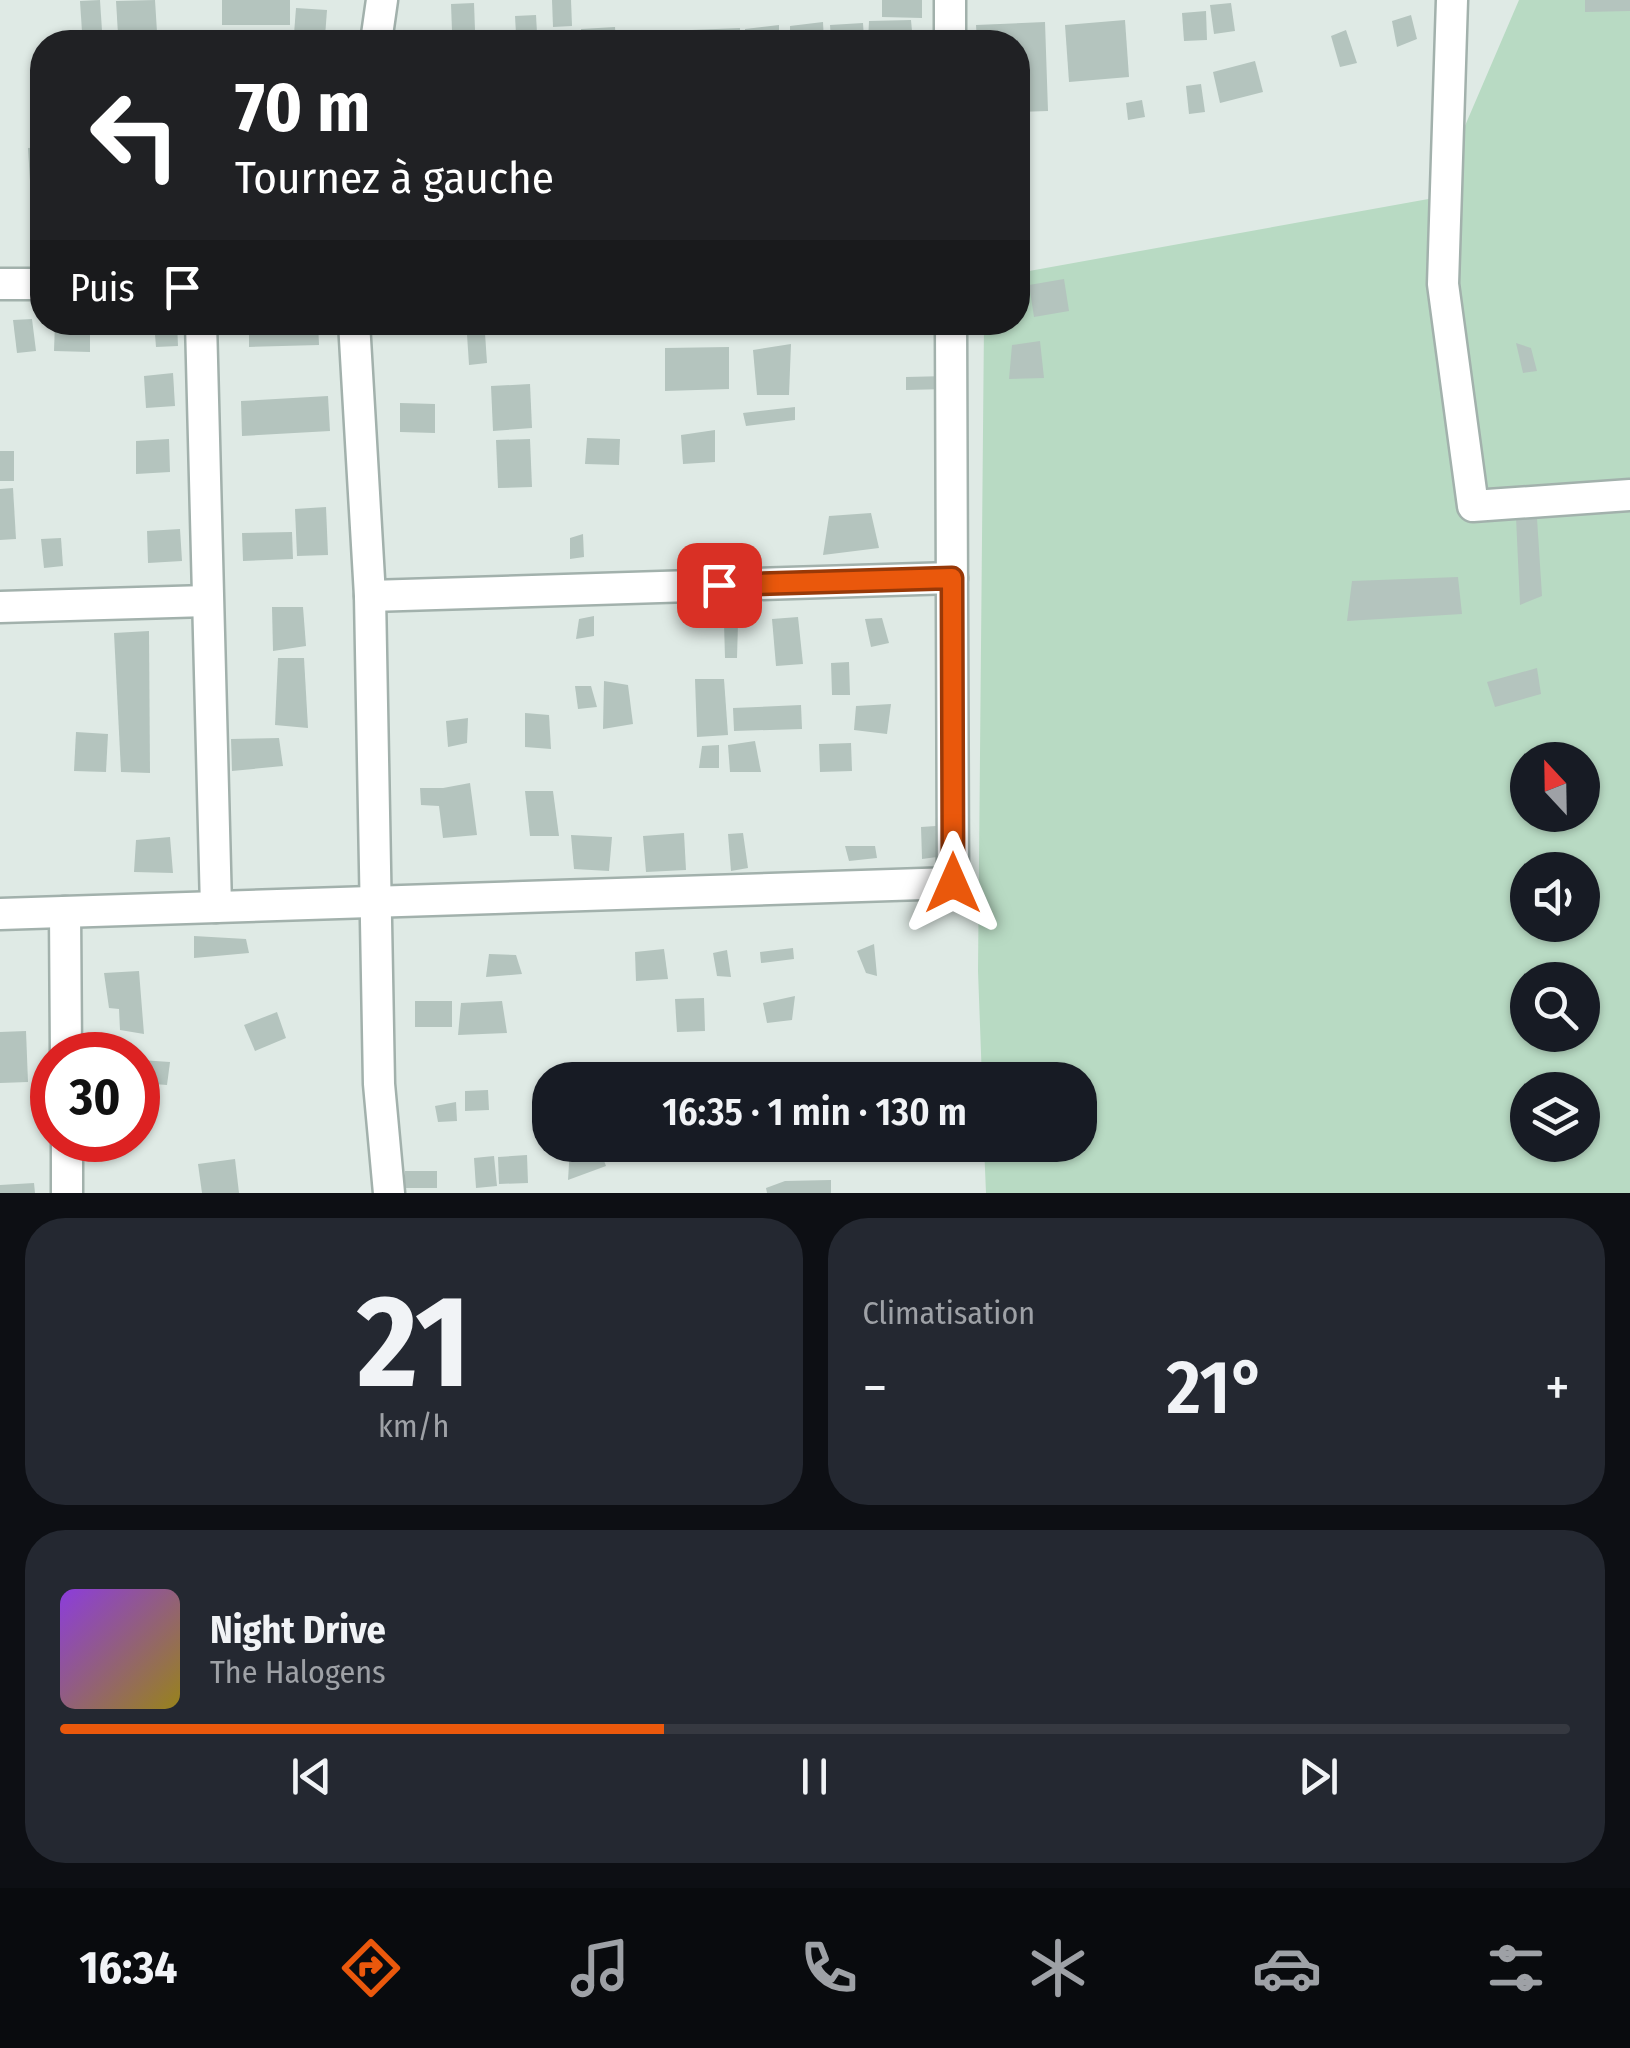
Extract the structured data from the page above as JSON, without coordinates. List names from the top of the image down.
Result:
{
  "north": "top",
  "page": {
    "turn": ["70 m", "Tournez à gauche"],
    "then": "Puis",
    "limit": "30",
    "trip": "16:35 · 1 min · 130 m",
    "tile": [
      ["21", "km/h"],
      "Climatisation"
    ],
    "heat": ["−", "21°", "+"],
    "song": ["Night Drive", "The Halogens"],
    "tabs": "16:34"
  }
}
